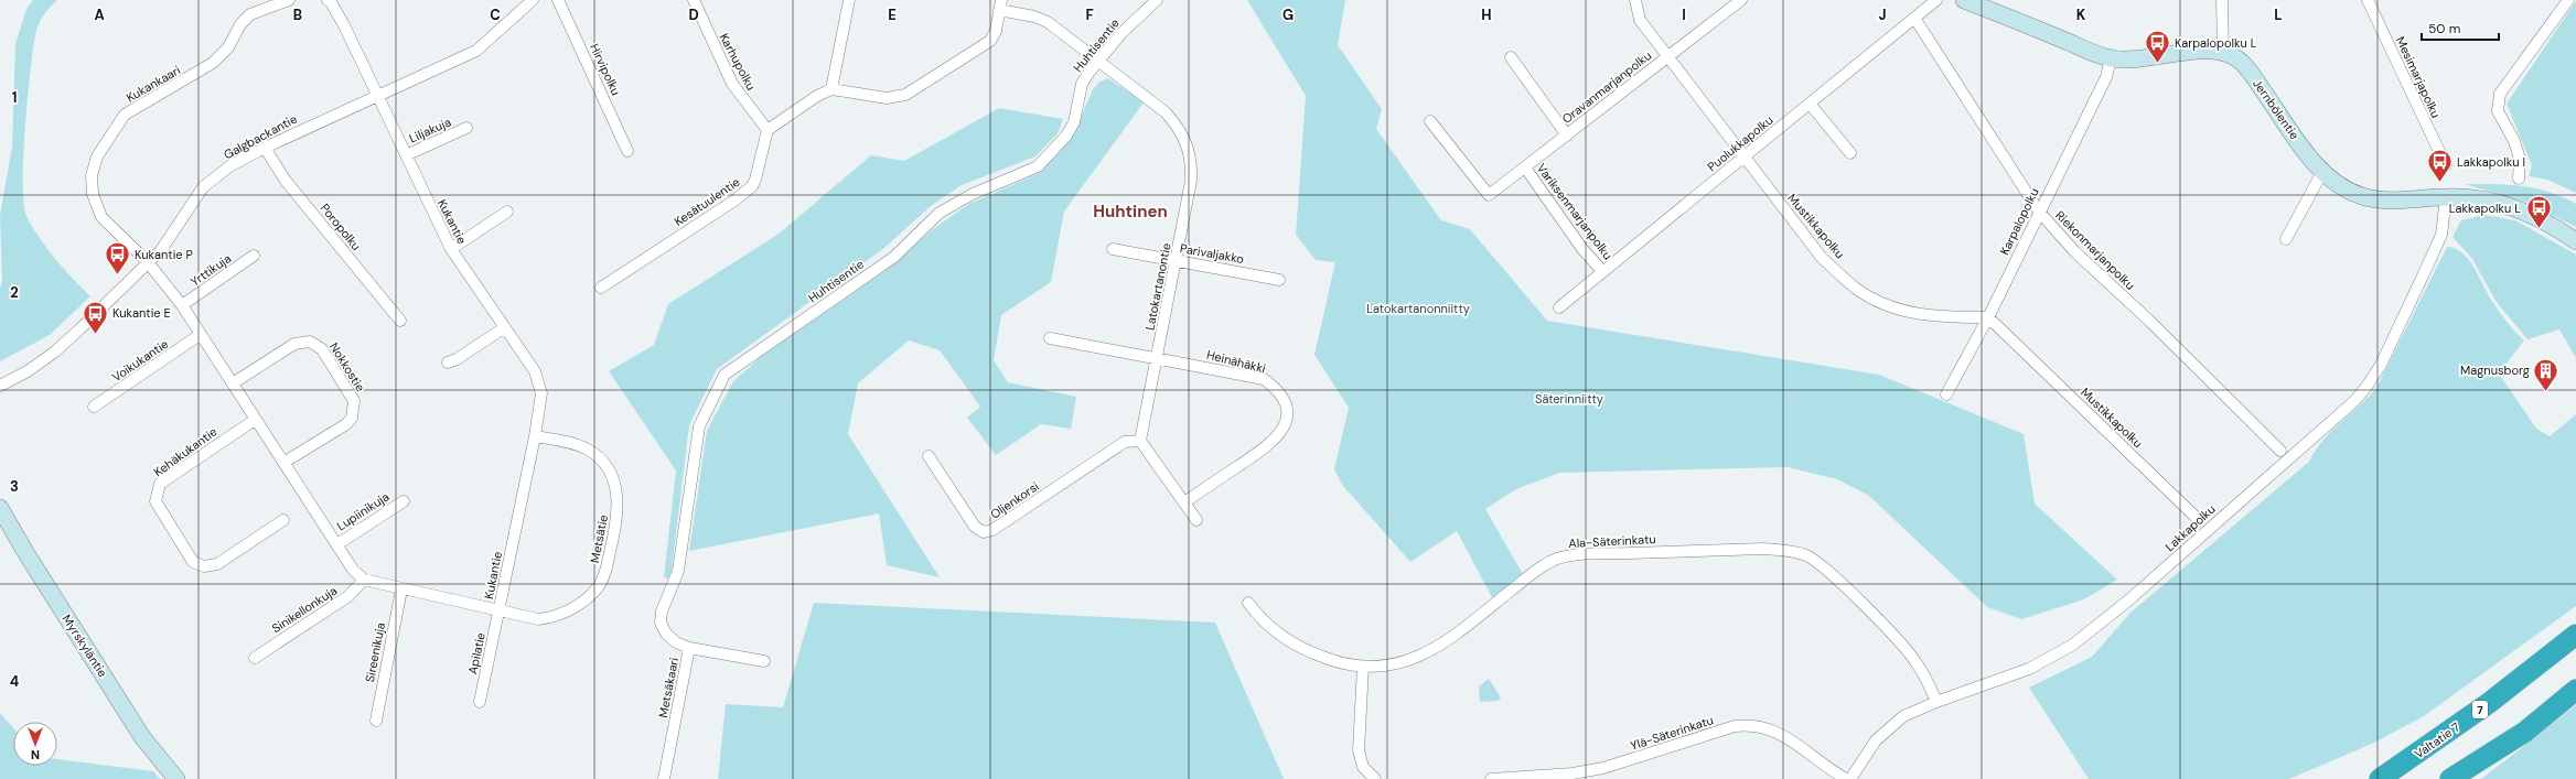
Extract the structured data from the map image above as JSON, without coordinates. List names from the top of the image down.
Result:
{
  "streets": {
    "highway": ["7", "Valtatie 7"],
    "street": [
      "Huhtisentie",
      "Karhupolku",
      "Hirvipolku",
      "Mesimarjapolku",
      "Kukankaari",
      "Oravanmarjanpolku",
      "Jernbölentie",
      "Liljakuja",
      "Galgbackantie",
      "Puolukkapolku",
      "Kesätuulentie",
      "Variksenmarjanpolku",
      "Kukantie",
      "Karpalopolku",
      "Mustikkapolku",
      "Poropolku",
      "Riekonmarjanpolku",
      "Parivaljakko",
      "Yrttikuja",
      "Latokartanontie",
      "Voikukantie",
      "Heinähäkki",
      "Nokkostie",
      "Kehäkukantie",
      "Oljenkorsi",
      "Lupiinikuja",
      "Lakkapolku",
      "Metsätie",
      "Ala-Säterinkatu",
      "Sinikellonkuja",
      "Myrskyläntie",
      "Sireenikuja",
      "Apilatie",
      "Metsäkaari",
      "Ylä-Säterinkatu"
    ]
  },
  "crossings": [
    ["Huhtisentie", "Latokartanontie"],
    ["Huhtisentie", "Metsäkaari"],
    ["Karhupolku", "Kesätuulentie"],
    ["Kukankaari", "Galgbackantie"],
    ["Oravanmarjanpolku", "Variksenmarjanpolku"],
    ["Oravanmarjanpolku", "Mustikkapolku"],
    ["Jernbölentie", "Karpalopolku"],
    ["Jernbölentie", "Lakkapolku"],
    ["Liljakuja", "Kukantie"],
    ["Galgbackantie", "Kukantie"],
    ["Galgbackantie", "Poropolku"],
    ["Puolukkapolku", "Variksenmarjanpolku"],
    ["Puolukkapolku", "Mustikkapolku"],
    ["Puolukkapolku", "Riekonmarjanpolku"],
    ["Kukantie", "Metsätie"],
    ["Kukantie", "Sinikellonkuja"],
    ["Kukantie", "Sireenikuja"],
    ["Kukantie", "Apilatie"],
    ["Karpalopolku", "Mustikkapolku"],
    ["Karpalopolku", "Riekonmarjanpolku"],
    ["Parivaljakko", "Latokartanontie"],
    ["Latokartanontie", "Heinähäkki"],
    ["Latokartanontie", "Oljenkorsi"],
    ["Lakkapolku", "Ala-Säterinkatu"],
    ["Metsätie", "Apilatie"]
  ],
  "districts": ["Huhtinen"],
  "parks": ["Latokartanonniitty", "Säterinniitty"],
  "places": {
    "bus stop": [
      "Karpalopolku L",
      "Lakkapolku I",
      "Lakkapolku L",
      "Kukantie P",
      "Kukantie E"
    ],
    "building": ["Magnusborg"]
  },
  "scale_bar": "50 m",
  "north": "bottom",
  "grid": {
    "columns": [
      "A",
      "B",
      "C",
      "D",
      "E",
      "F",
      "G",
      "H",
      "I",
      "J",
      "K",
      "L"
    ],
    "rows": [
      "1",
      "2",
      "3",
      "4"
    ]
  }
}
